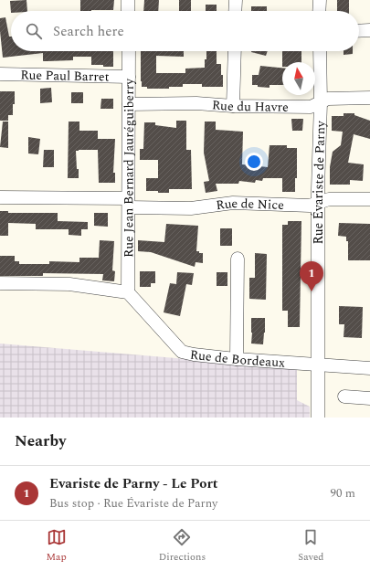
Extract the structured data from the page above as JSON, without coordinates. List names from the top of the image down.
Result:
{
  "streets": {
    "street": [
      "Rue Paul Barret",
      "Rue du Havre",
      "Rue Jean Bernard Jauréguiberry",
      "Rue Évariste de Parny",
      "Rue de Nice",
      "Rue de Bordeaux"
    ]
  },
  "crossings": [
    ["Rue Paul Barret", "Rue Jean Bernard Jauréguiberry"],
    ["Rue du Havre", "Rue Jean Bernard Jauréguiberry"],
    ["Rue du Havre", "Rue Évariste de Parny"],
    ["Rue Jean Bernard Jauréguiberry", "Rue de Nice"],
    ["Rue Jean Bernard Jauréguiberry", "Rue de Bordeaux"],
    ["Rue Évariste de Parny", "Rue de Nice"],
    ["Rue Évariste de Parny", "Rue de Bordeaux"]
  ],
  "north": "top",
  "page": {
    "search": "Search here",
    "pins": "1",
    "heading": "Nearby",
    "list": [
      {
        "mark": "1",
        "name": "Evariste de Parny - Le Port",
        "note": "Bus stop · Rue Évariste de Parny",
        "value": "90 m"
      }
    ],
    "nav": ["Map", "Directions", "Saved"]
  }
}
